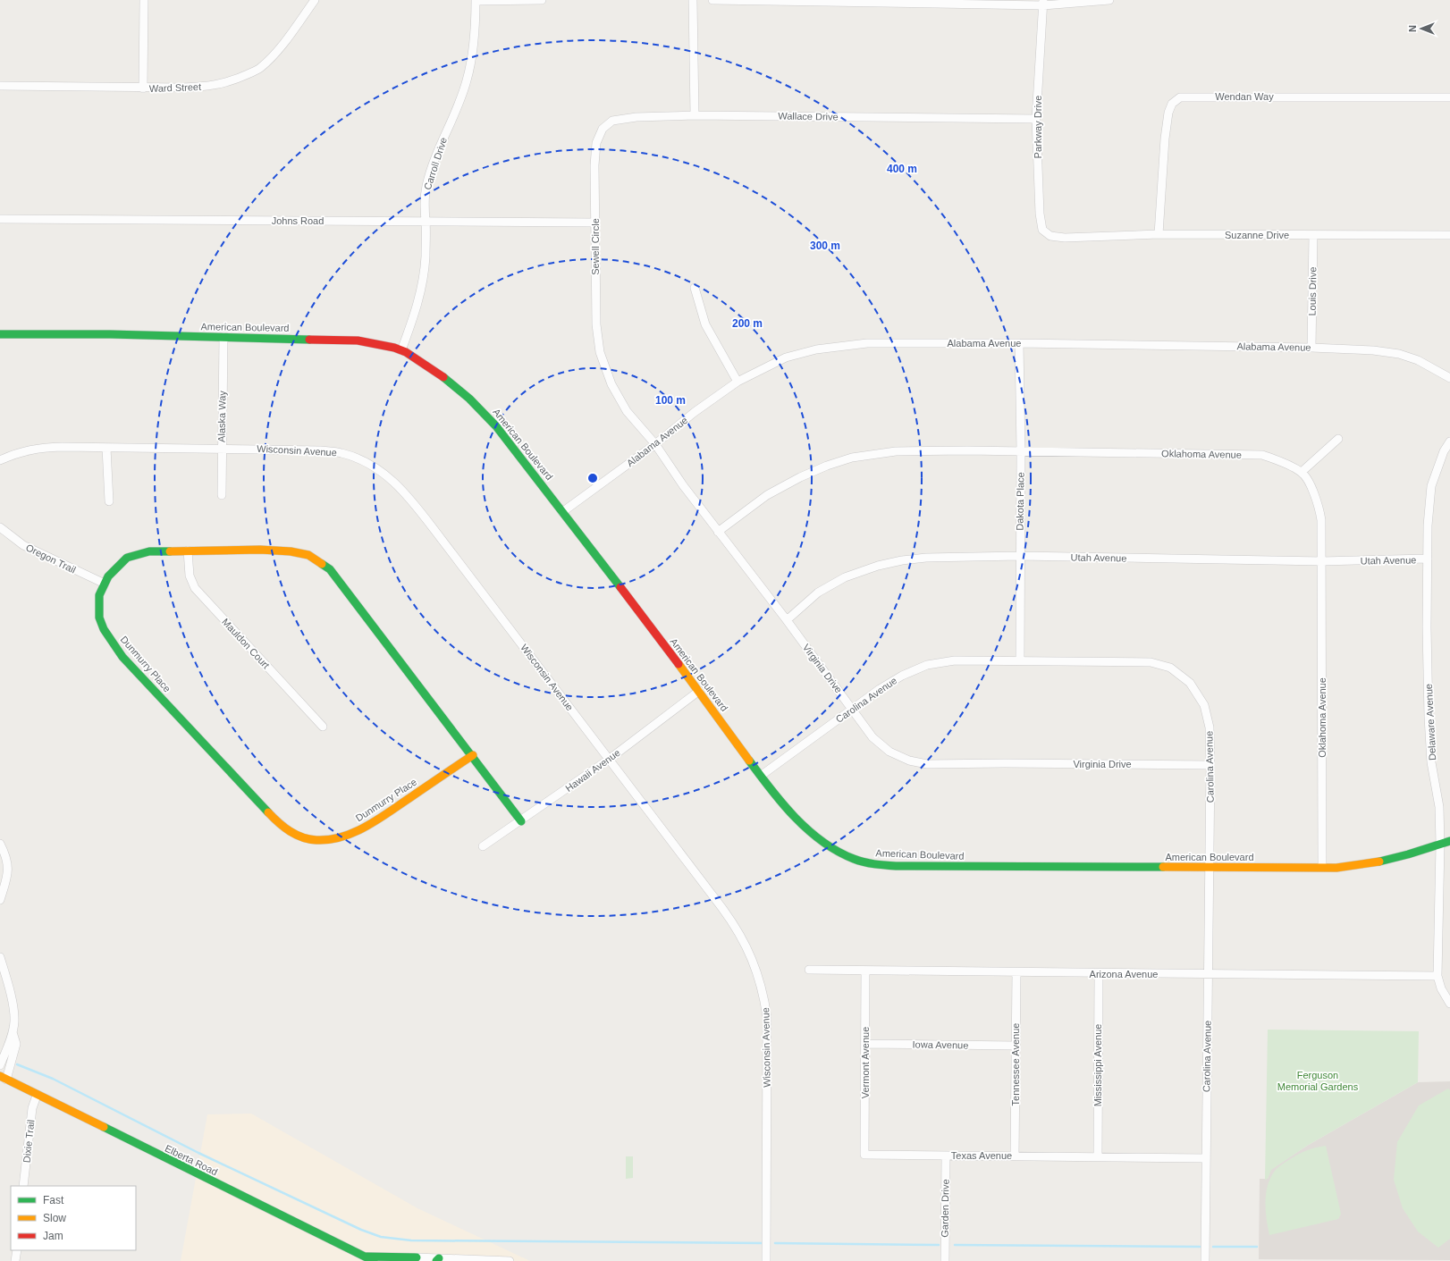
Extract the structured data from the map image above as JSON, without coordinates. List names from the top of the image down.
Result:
{
  "streets": {
    "street": [
      "Ward Street",
      "Wendan Way",
      "Wallace Drive",
      "Parkway Drive",
      "Carroll Drive",
      "Johns Road",
      "Suzanne Drive",
      "Sewell Circle",
      "Louis Drive",
      "American Boulevard",
      "Alabama Avenue",
      "Alaska Way",
      "Wisconsin Avenue",
      "Oklahoma Avenue",
      "Dakota Place",
      "Utah Avenue",
      "Oregon Trail",
      "Mauldon Court",
      "Dunmurry Place",
      "Virginia Drive",
      "Carolina Avenue",
      "Delaware Avenue",
      "Hawaii Avenue",
      "Arizona Avenue",
      "Iowa Avenue",
      "Vermont Avenue",
      "Tennessee Avenue",
      "Mississippi Avenue",
      "Dixie Trail",
      "Texas Avenue",
      "Elberta Road",
      "Garden Drive"
    ]
  },
  "crossings": [
    ["Wendan Way", "Suzanne Drive"],
    ["Wallace Drive", "Parkway Drive"],
    ["Wallace Drive", "Sewell Circle"],
    ["Parkway Drive", "Suzanne Drive"],
    ["Carroll Drive", "Johns Road"],
    ["Carroll Drive", "American Boulevard"],
    ["Johns Road", "Sewell Circle"],
    ["Suzanne Drive", "Louis Drive"],
    ["Sewell Circle", "Alabama Avenue"],
    ["Sewell Circle", "Virginia Drive"],
    ["Louis Drive", "Alabama Avenue"],
    ["American Boulevard", "Alabama Avenue"],
    ["American Boulevard", "Alaska Way"],
    ["American Boulevard", "Oklahoma Avenue"],
    ["American Boulevard", "Carolina Avenue"],
    ["American Boulevard", "Delaware Avenue"],
    ["American Boulevard", "Hawaii Avenue"],
    ["Alabama Avenue", "Dakota Place"],
    ["Alabama Avenue", "Virginia Drive"],
    ["Alaska Way", "Wisconsin Avenue"],
    ["Wisconsin Avenue", "Hawaii Avenue"],
    ["Oklahoma Avenue", "Dakota Place"],
    ["Oklahoma Avenue", "Utah Avenue"],
    ["Oklahoma Avenue", "Virginia Drive"],
    ["Dakota Place", "Utah Avenue"],
    ["Dakota Place", "Carolina Avenue"],
    ["Utah Avenue", "Virginia Drive"],
    ["Utah Avenue", "Delaware Avenue"],
    ["Oregon Trail", "Dunmurry Place"],
    ["Mauldon Court", "Dunmurry Place"],
    ["Dunmurry Place", "Hawaii Avenue"],
    ["Virginia Drive", "Carolina Avenue"],
    ["Carolina Avenue", "Arizona Avenue"],
    ["Carolina Avenue", "Texas Avenue"],
    ["Delaware Avenue", "Arizona Avenue"],
    ["Arizona Avenue", "Vermont Avenue"],
    ["Arizona Avenue", "Tennessee Avenue"],
    ["Arizona Avenue", "Mississippi Avenue"],
    ["Iowa Avenue", "Vermont Avenue"],
    ["Iowa Avenue", "Tennessee Avenue"],
    ["Vermont Avenue", "Texas Avenue"],
    ["Tennessee Avenue", "Texas Avenue"],
    ["Mississippi Avenue", "Texas Avenue"],
    ["Dixie Trail", "Elberta Road"],
    ["Texas Avenue", "Garden Drive"]
  ],
  "parks": ["Ferguson Memorial Gardens"],
  "legend": ["Fast", "Slow", "Jam"],
  "north": "left",
  "rings": [
    "400 m",
    "300 m",
    "200 m",
    "100 m"
  ]
}
